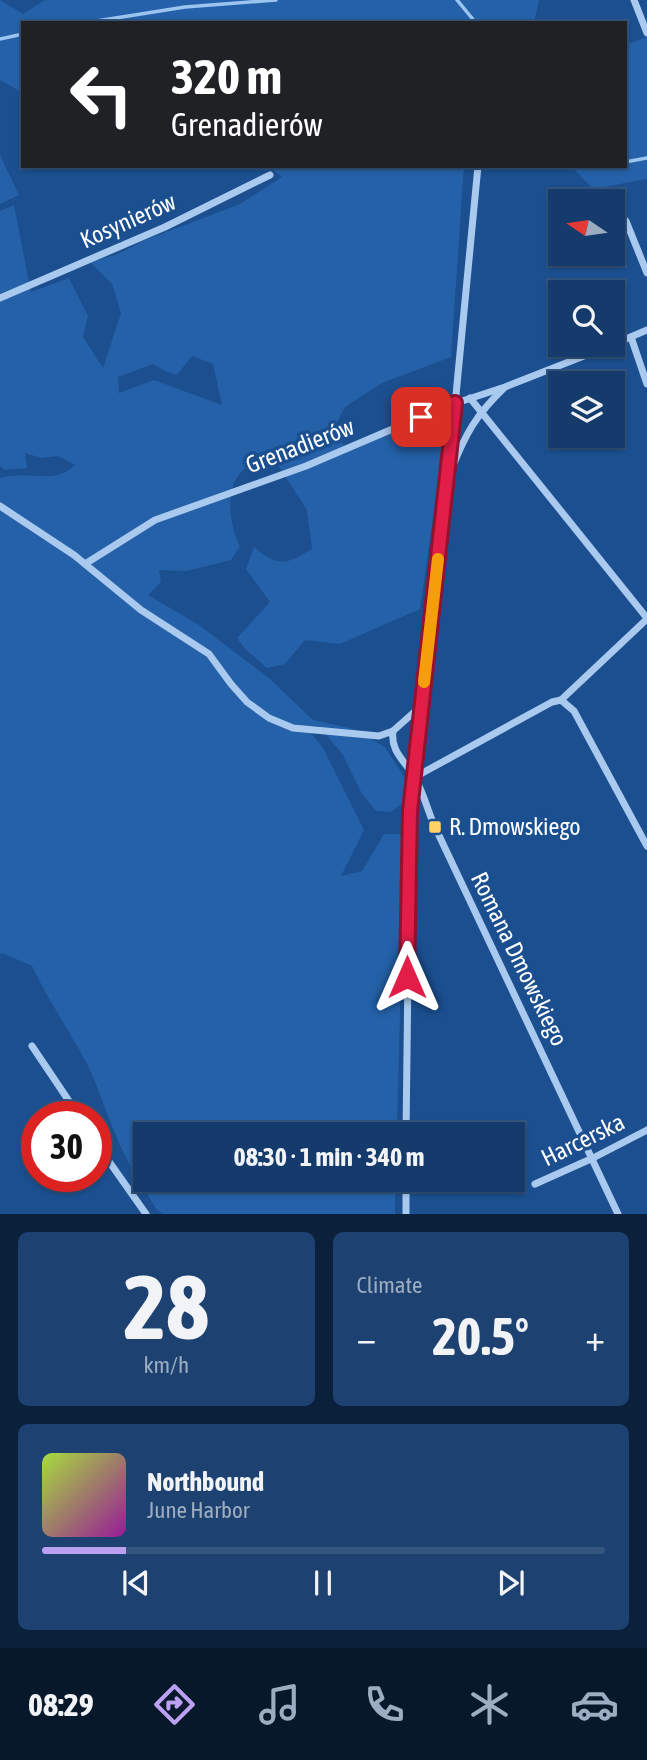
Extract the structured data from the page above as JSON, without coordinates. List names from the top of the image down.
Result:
{
  "streets": {
    "street": [
      "Kosynierów",
      "Grenadierów",
      "Romana Dmowskiego",
      "Harcerska"
    ]
  },
  "crossings": [
    ["Romana Dmowskiego", "Harcerska"]
  ],
  "places": {
    "transit": ["R. Dmowskiego"]
  },
  "north": "left",
  "page": {
    "turn": ["320 m", "Grenadierów"],
    "limit": "30",
    "trip": "08:30 · 1 min · 340 m",
    "tile": [
      ["28", "km/h"],
      "Climate"
    ],
    "heat": ["−", "20.5°", "+"],
    "song": ["Northbound", "June Harbor"],
    "tabs": "08:29"
  }
}
